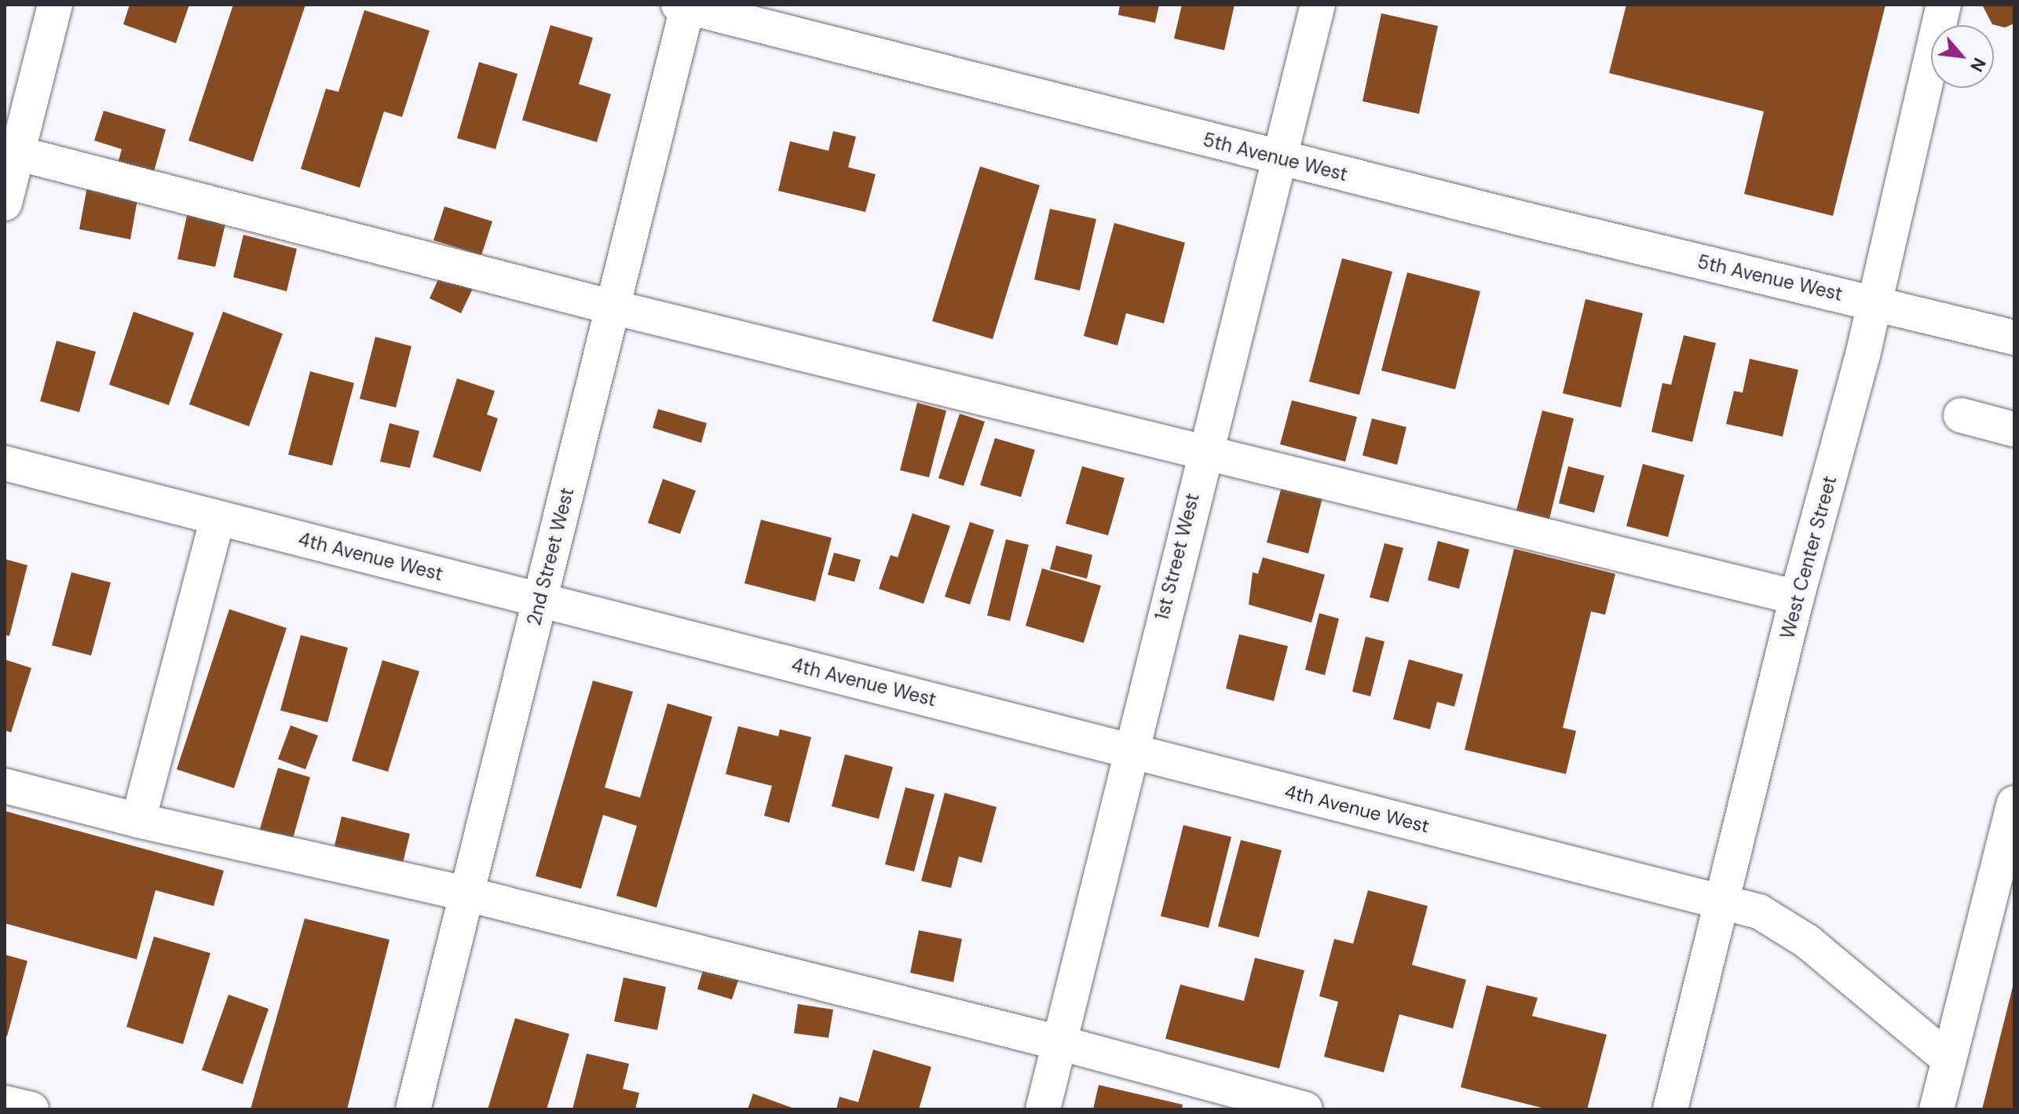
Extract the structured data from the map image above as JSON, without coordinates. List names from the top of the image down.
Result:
{
  "streets": {
    "street": [
      "5th Avenue West",
      "4th Avenue West",
      "2nd Street West",
      "1st Street West",
      "West Center Street"
    ]
  },
  "crossings": [
    ["5th Avenue West", "2nd Street West"],
    ["5th Avenue West", "1st Street West"],
    ["5th Avenue West", "West Center Street"],
    ["4th Avenue West", "2nd Street West"],
    ["4th Avenue West", "1st Street West"],
    ["4th Avenue West", "West Center Street"]
  ],
  "north": "bottom right"
}
